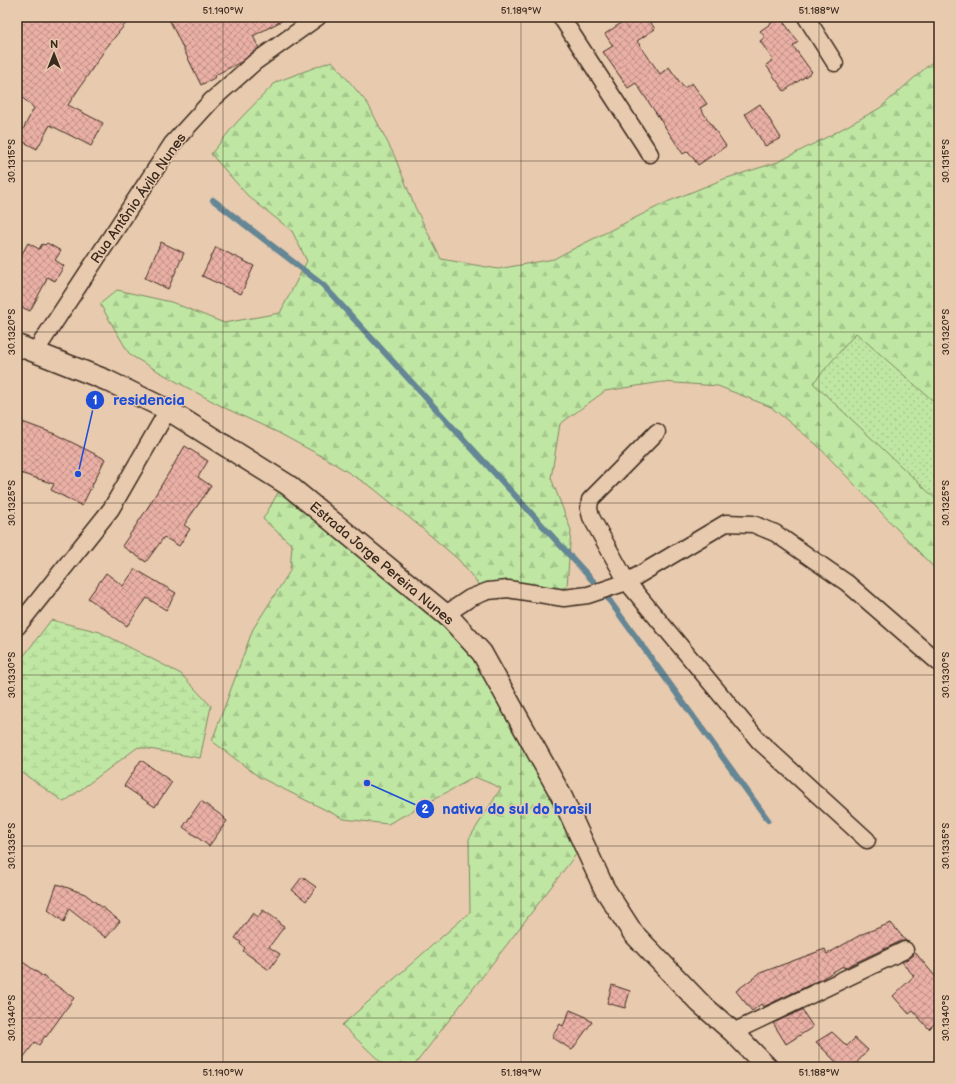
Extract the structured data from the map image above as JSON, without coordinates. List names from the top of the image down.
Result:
{
  "streets": {
    "street": ["Rua Antônio Ávila Nunes", "Estrada Jorge Pereira Nunes"]
  },
  "crossings": [
    ["Rua Antônio Ávila Nunes", "Estrada Jorge Pereira Nunes"]
  ],
  "places": ["residencia", "nativa do sul do brasil"],
  "north": "top",
  "coordinates": [
    "51.190°W",
    "51.189°W",
    "51.188°W",
    "30.1315°S",
    "30.1320°S",
    "30.1325°S",
    "30.1330°S",
    "30.1335°S",
    "30.1340°S"
  ]
}
